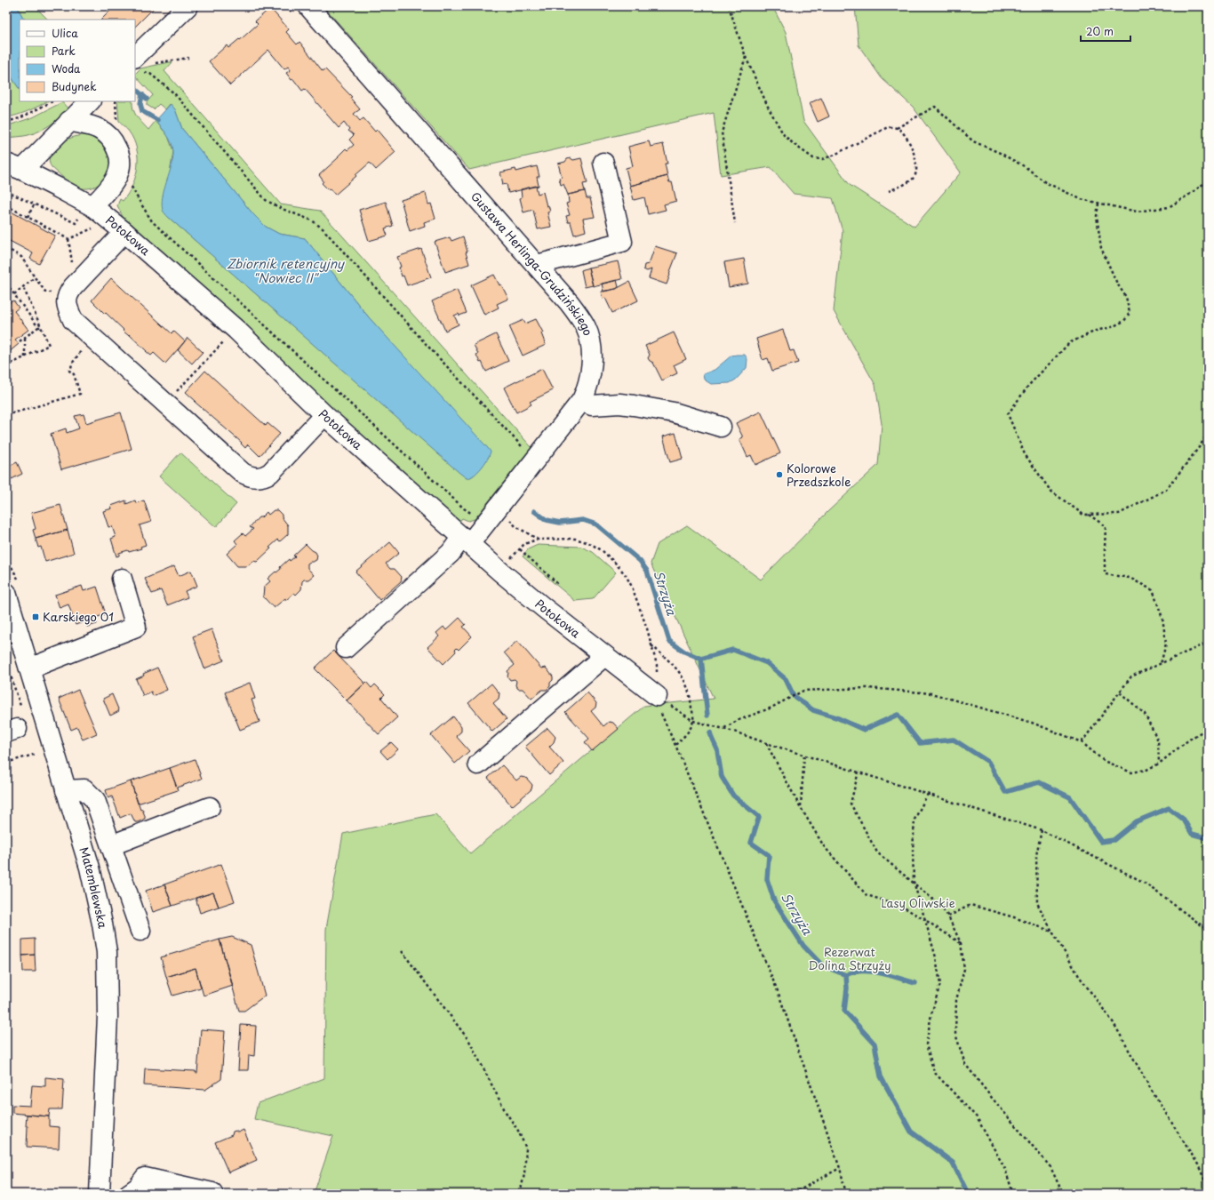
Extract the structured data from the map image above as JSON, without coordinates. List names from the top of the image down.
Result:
{
  "streets": {
    "street": ["Potokowa", "Gustawa Herlinga-Grudzińskiego", "Matemblewska"]
  },
  "crossings": [
    ["Potokowa", "Gustawa Herlinga-Grudzińskiego"]
  ],
  "water": ["Zbiornik retencyjny \"Nowiec II\"", "Strzyża"],
  "parks": ["Lasy Oliwskie", "Rezerwat Dolina Strzyży"],
  "places": {
    "other": ["Kolorowe Przedszkole"],
    "transit": ["Karskiego 01"]
  },
  "legend": [
    "Ulica",
    "Park",
    "Woda",
    "Budynek"
  ],
  "scale_bar": "20 m"
}
